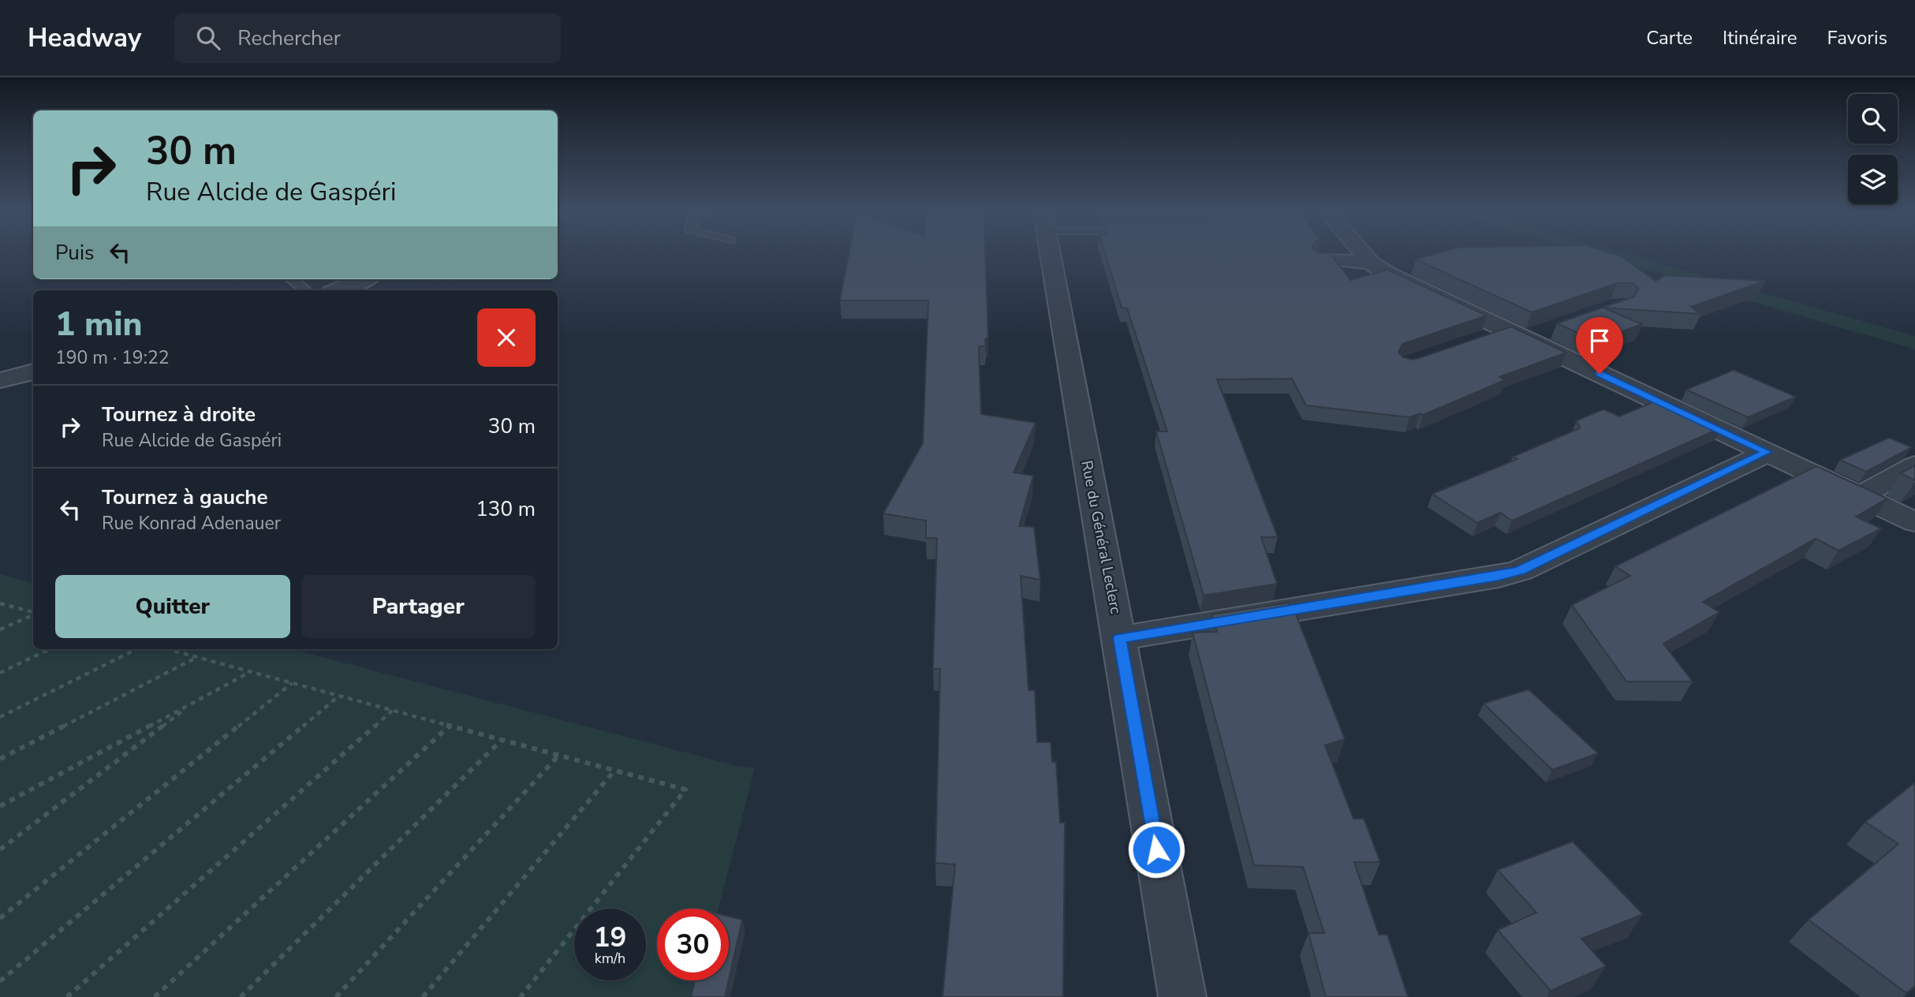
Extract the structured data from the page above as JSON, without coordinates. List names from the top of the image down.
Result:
{
  "streets": {
    "street": ["Rue du Général Leclerc"]
  },
  "page": {
    "header": "Headway",
    "search": "Rechercher",
    "nav": ["Carte", "Itinéraire", "Favoris"],
    "turn": ["30 m", "Rue Alcide de Gaspéri"],
    "then": "Puis",
    "heading": ["1 min", "190 m · 19:22"],
    "list": [
      {
        "name": "Tournez à droite",
        "note": "Rue Alcide de Gaspéri",
        "value": "30 m"
      },
      {
        "name": "Tournez à gauche",
        "note": "Rue Konrad Adenauer",
        "value": "130 m"
      }
    ],
    "buttons": ["Quitter", "Partager"],
    "speed": "19 km/h",
    "limit": "30"
  }
}
